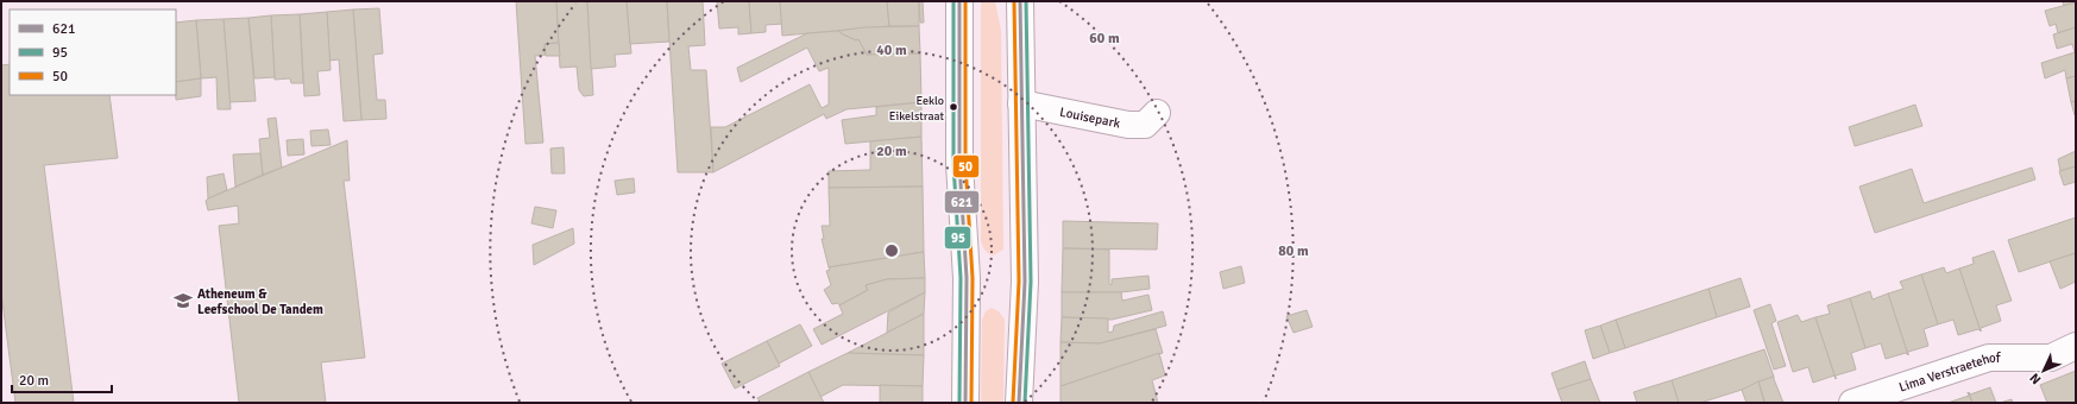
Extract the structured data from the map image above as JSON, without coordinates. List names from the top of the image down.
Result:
{
  "streets": {
    "main road": ["Louisepark", "Lima Verstraetehof"]
  },
  "places": {
    "other": ["Eeklo Eikelstraat"],
    "school or university": ["Atheneum & Leefschool De Tandem"]
  },
  "lines": ["transit line 621", "transit line 95", "transit line 50"],
  "legend": ["621", "95", "50"],
  "scale_bar": "20 m",
  "north": "bottom left",
  "rings": [
    "60 m",
    "40 m",
    "20 m",
    "80 m"
  ]
}
